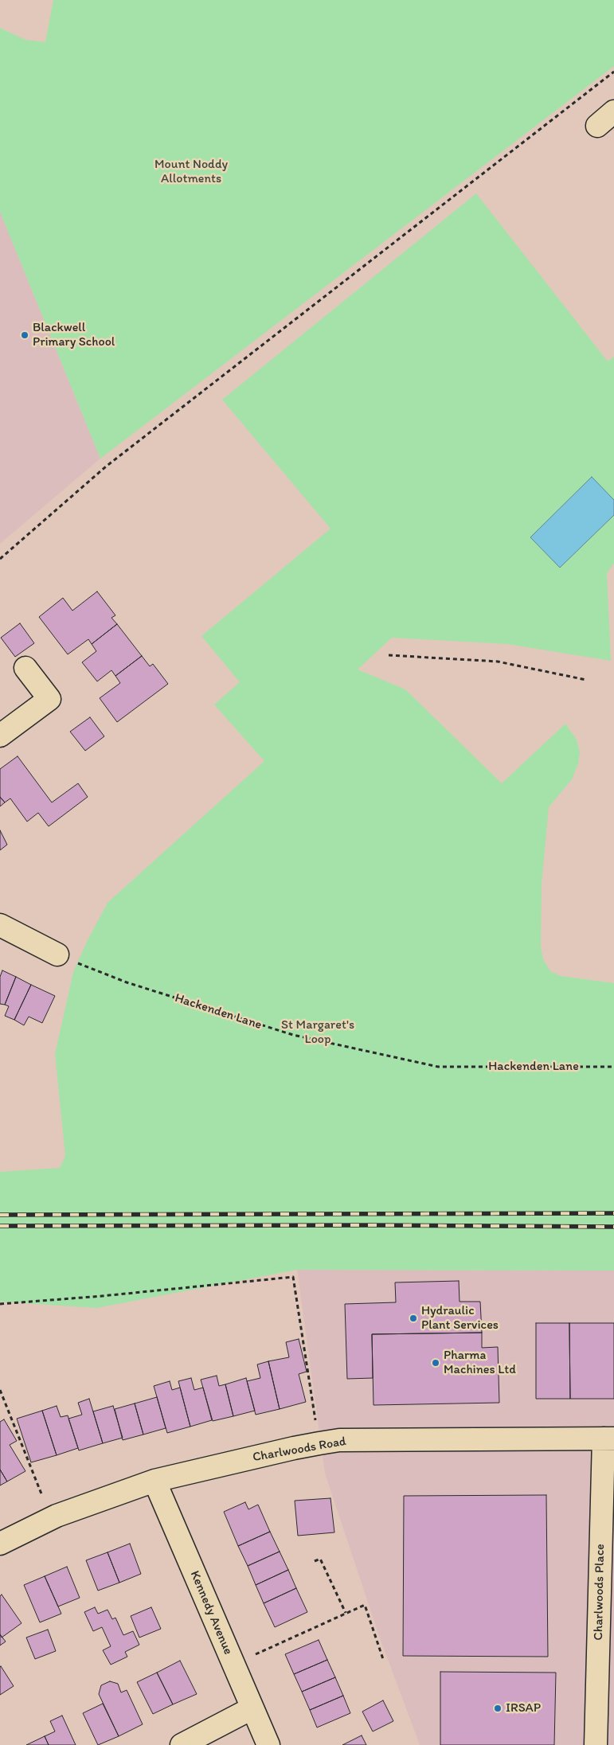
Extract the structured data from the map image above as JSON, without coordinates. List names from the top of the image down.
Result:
{
  "streets": {
    "street": ["Charlwoods Road", "Charlwoods Place", "Kennedy Avenue"],
    "path": ["Hackenden Lane"]
  },
  "crossings": [
    ["Charlwoods Road", "Charlwoods Place"],
    ["Charlwoods Road", "Kennedy Avenue"]
  ],
  "parks": ["Mount Noddy Allotments", "St Margaret's Loop"],
  "places": [
    "Blackwell Primary School",
    "Hydraulic Plant Services",
    "Pharma Machines Ltd",
    "IRSAP"
  ]
}
